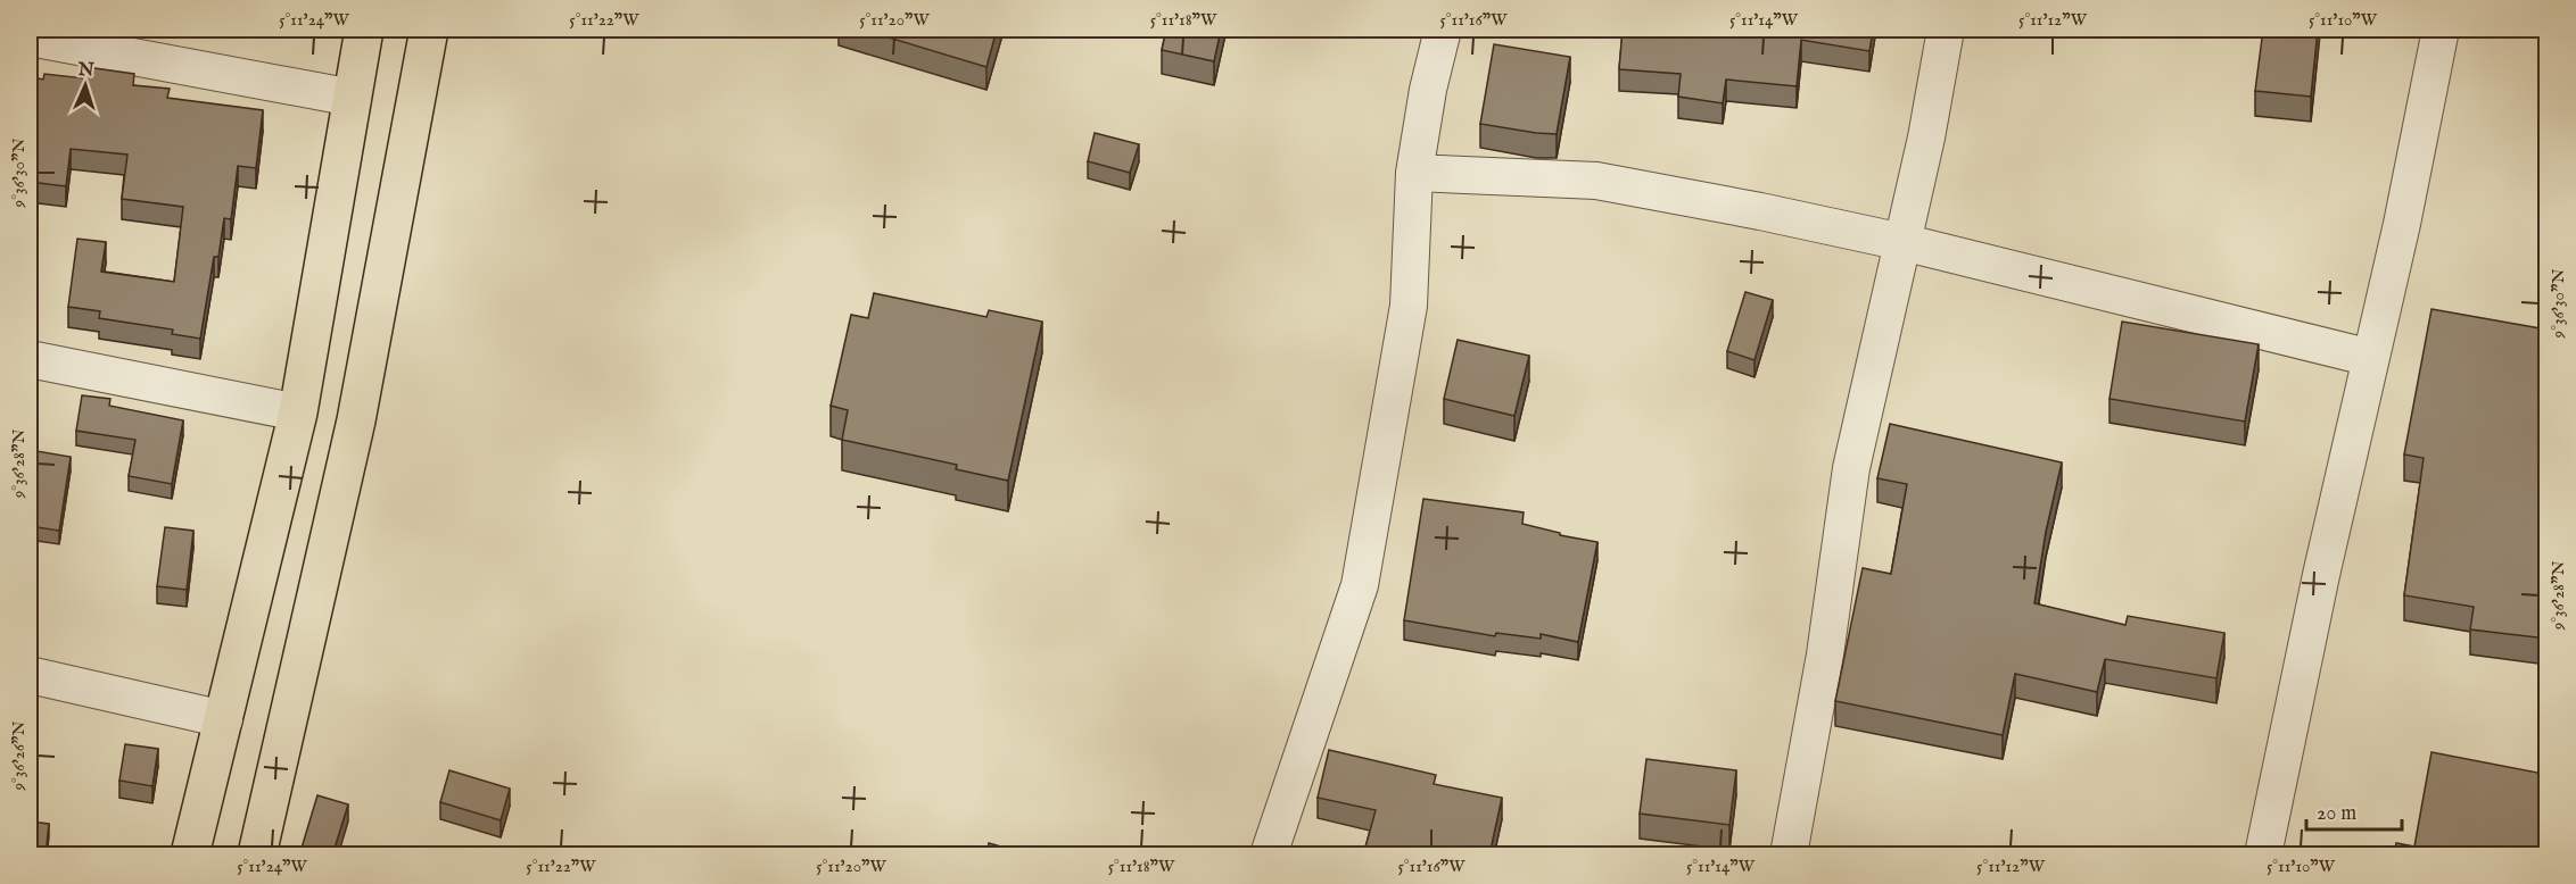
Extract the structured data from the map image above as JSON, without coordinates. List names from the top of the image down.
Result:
{
  "scale_bar": "20 m",
  "north": "top",
  "coordinates": [
    "5°11'24\"W",
    "5°11'22\"W",
    "5°11'20\"W",
    "5°11'18\"W",
    "5°11'16\"W",
    "5°11'14\"W",
    "5°11'12\"W",
    "5°11'10\"W",
    "9°36'30\"N",
    "9°36'28\"N",
    "9°36'26\"N"
  ]
}
